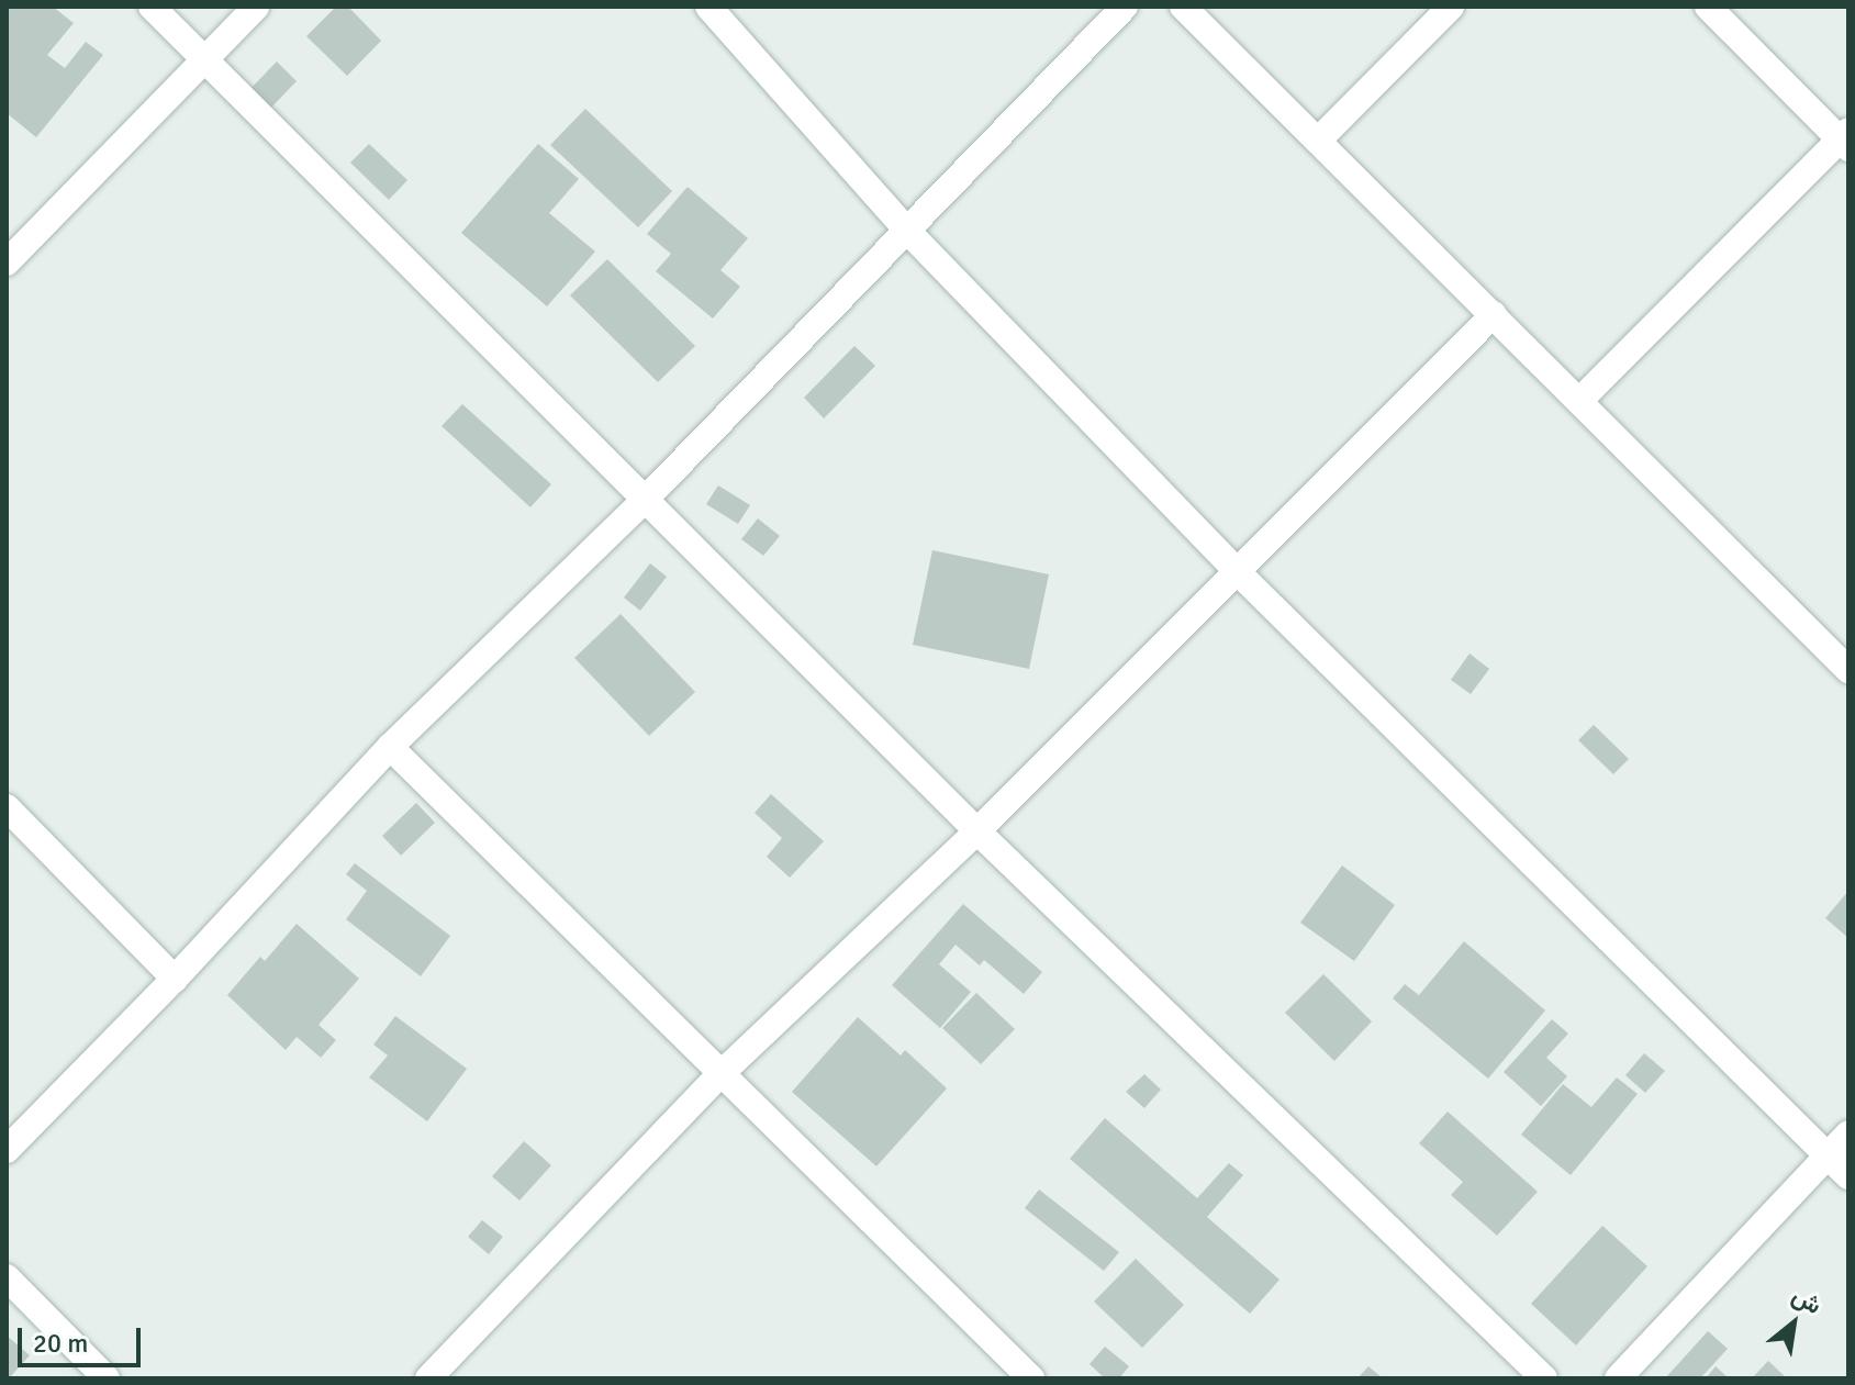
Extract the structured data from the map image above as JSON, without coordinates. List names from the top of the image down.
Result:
{
  "scale_bar": "20 m",
  "north": "top right"
}
